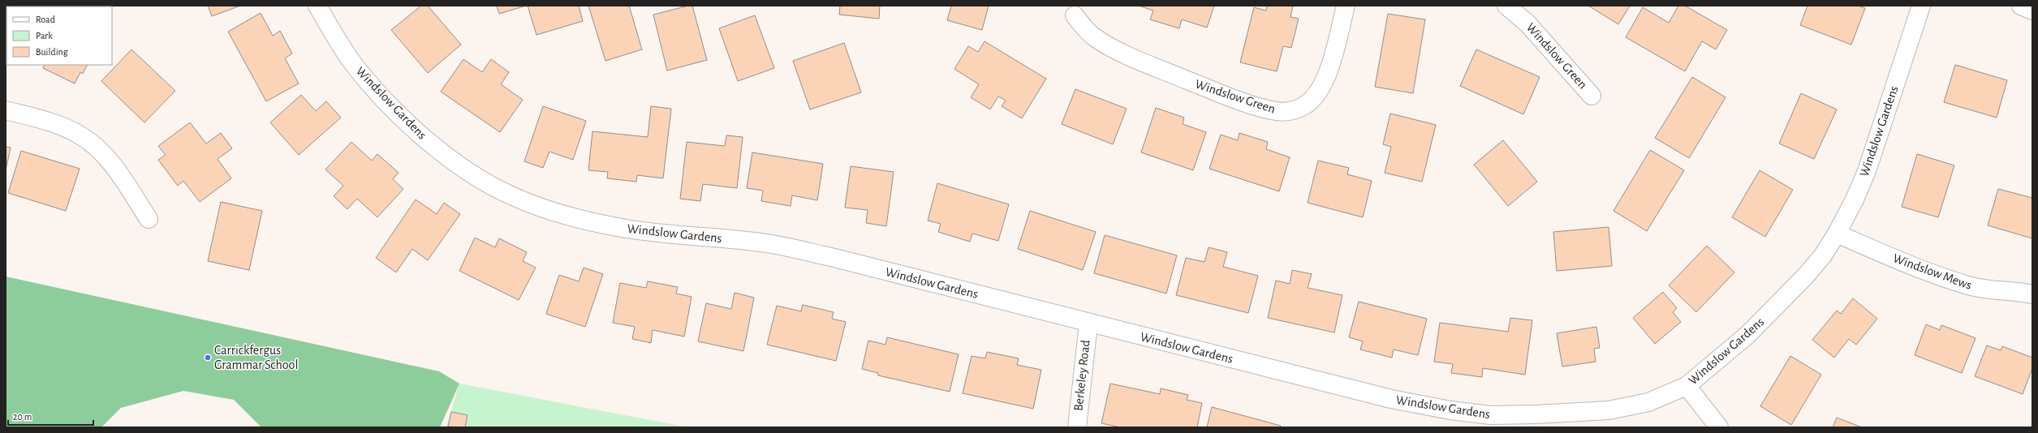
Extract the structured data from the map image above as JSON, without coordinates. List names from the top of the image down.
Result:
{
  "streets": {
    "street": [
      "Windslow Green",
      "Windslow Gardens",
      "Windslow Mews",
      "Berkeley Road"
    ]
  },
  "crossings": [
    ["Windslow Gardens", "Windslow Mews"],
    ["Windslow Gardens", "Berkeley Road"]
  ],
  "places": ["Carrickfergus Grammar School"],
  "legend": ["Road", "Park", "Building"],
  "scale_bar": "20 m"
}
